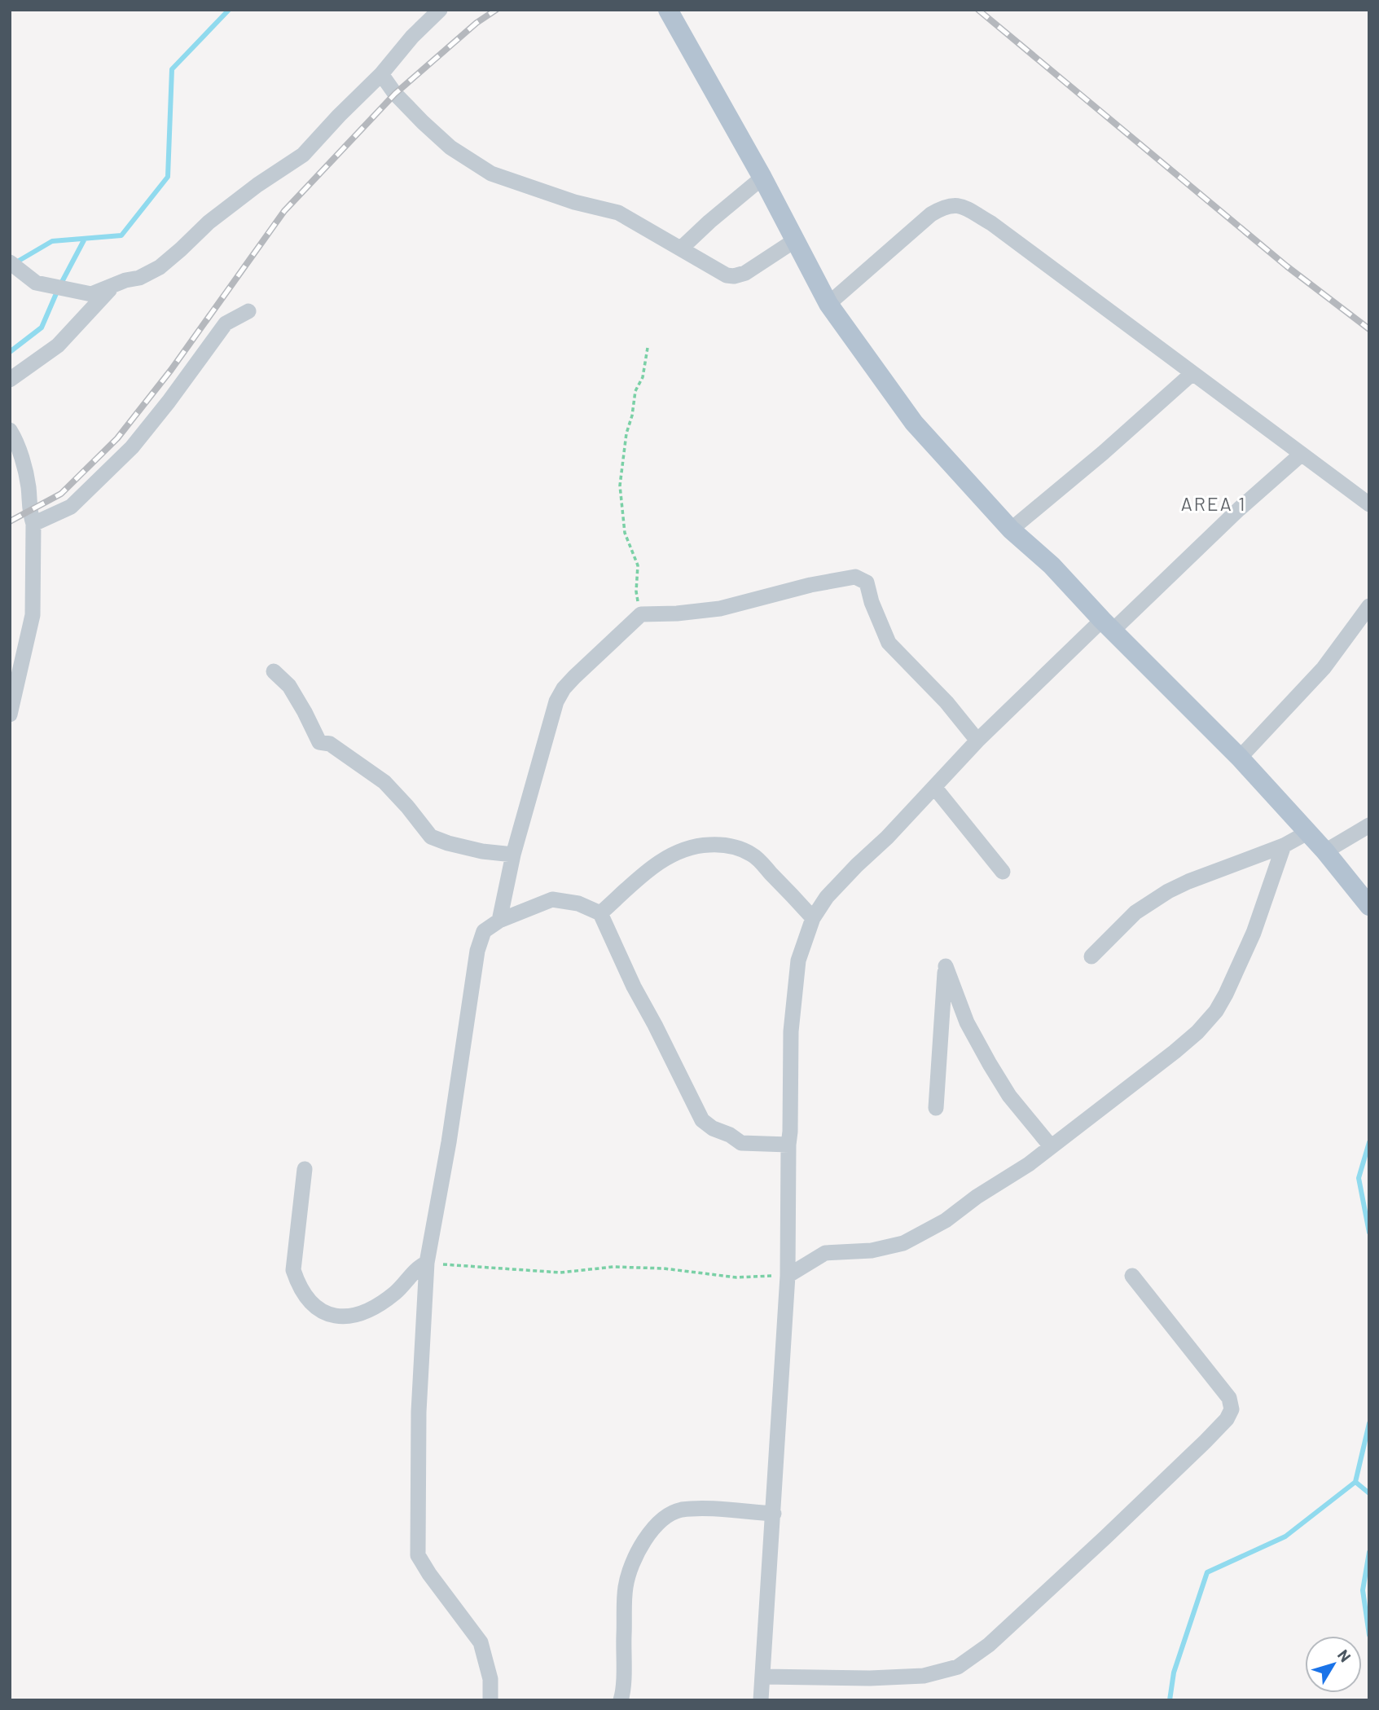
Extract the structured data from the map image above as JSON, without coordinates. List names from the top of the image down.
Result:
{
  "districts": ["AREA 1"],
  "north": "top right"
}
